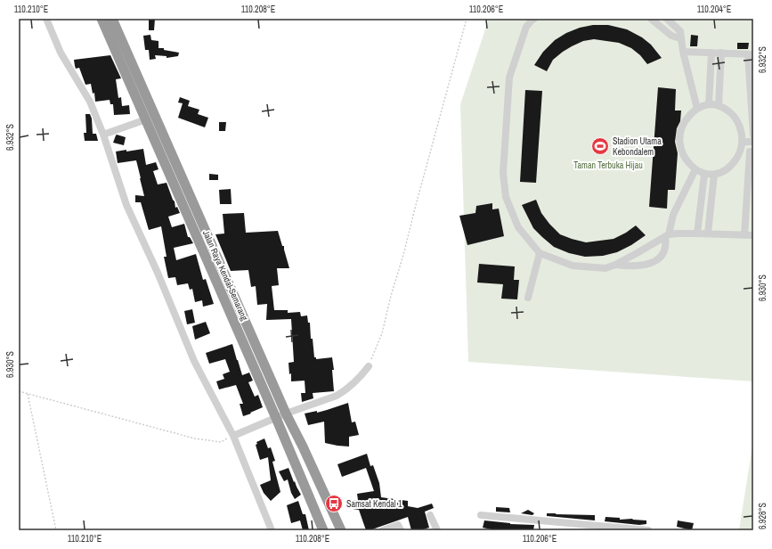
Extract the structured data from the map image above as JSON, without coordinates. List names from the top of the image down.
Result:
{
  "streets": {
    "highway": ["Jalan Raya Kendal-Semarang"]
  },
  "parks": ["Taman Terbuka Hijau"],
  "places": {
    "sports": ["Stadion Utama Kebondalem"],
    "bus stop": ["Samsat Kendal 1"]
  },
  "coordinates": [
    "110.210°E",
    "110.208°E",
    "110.206°E",
    "110.204°E",
    "6.932°S",
    "6.930°S",
    "6.928°S"
  ]
}
